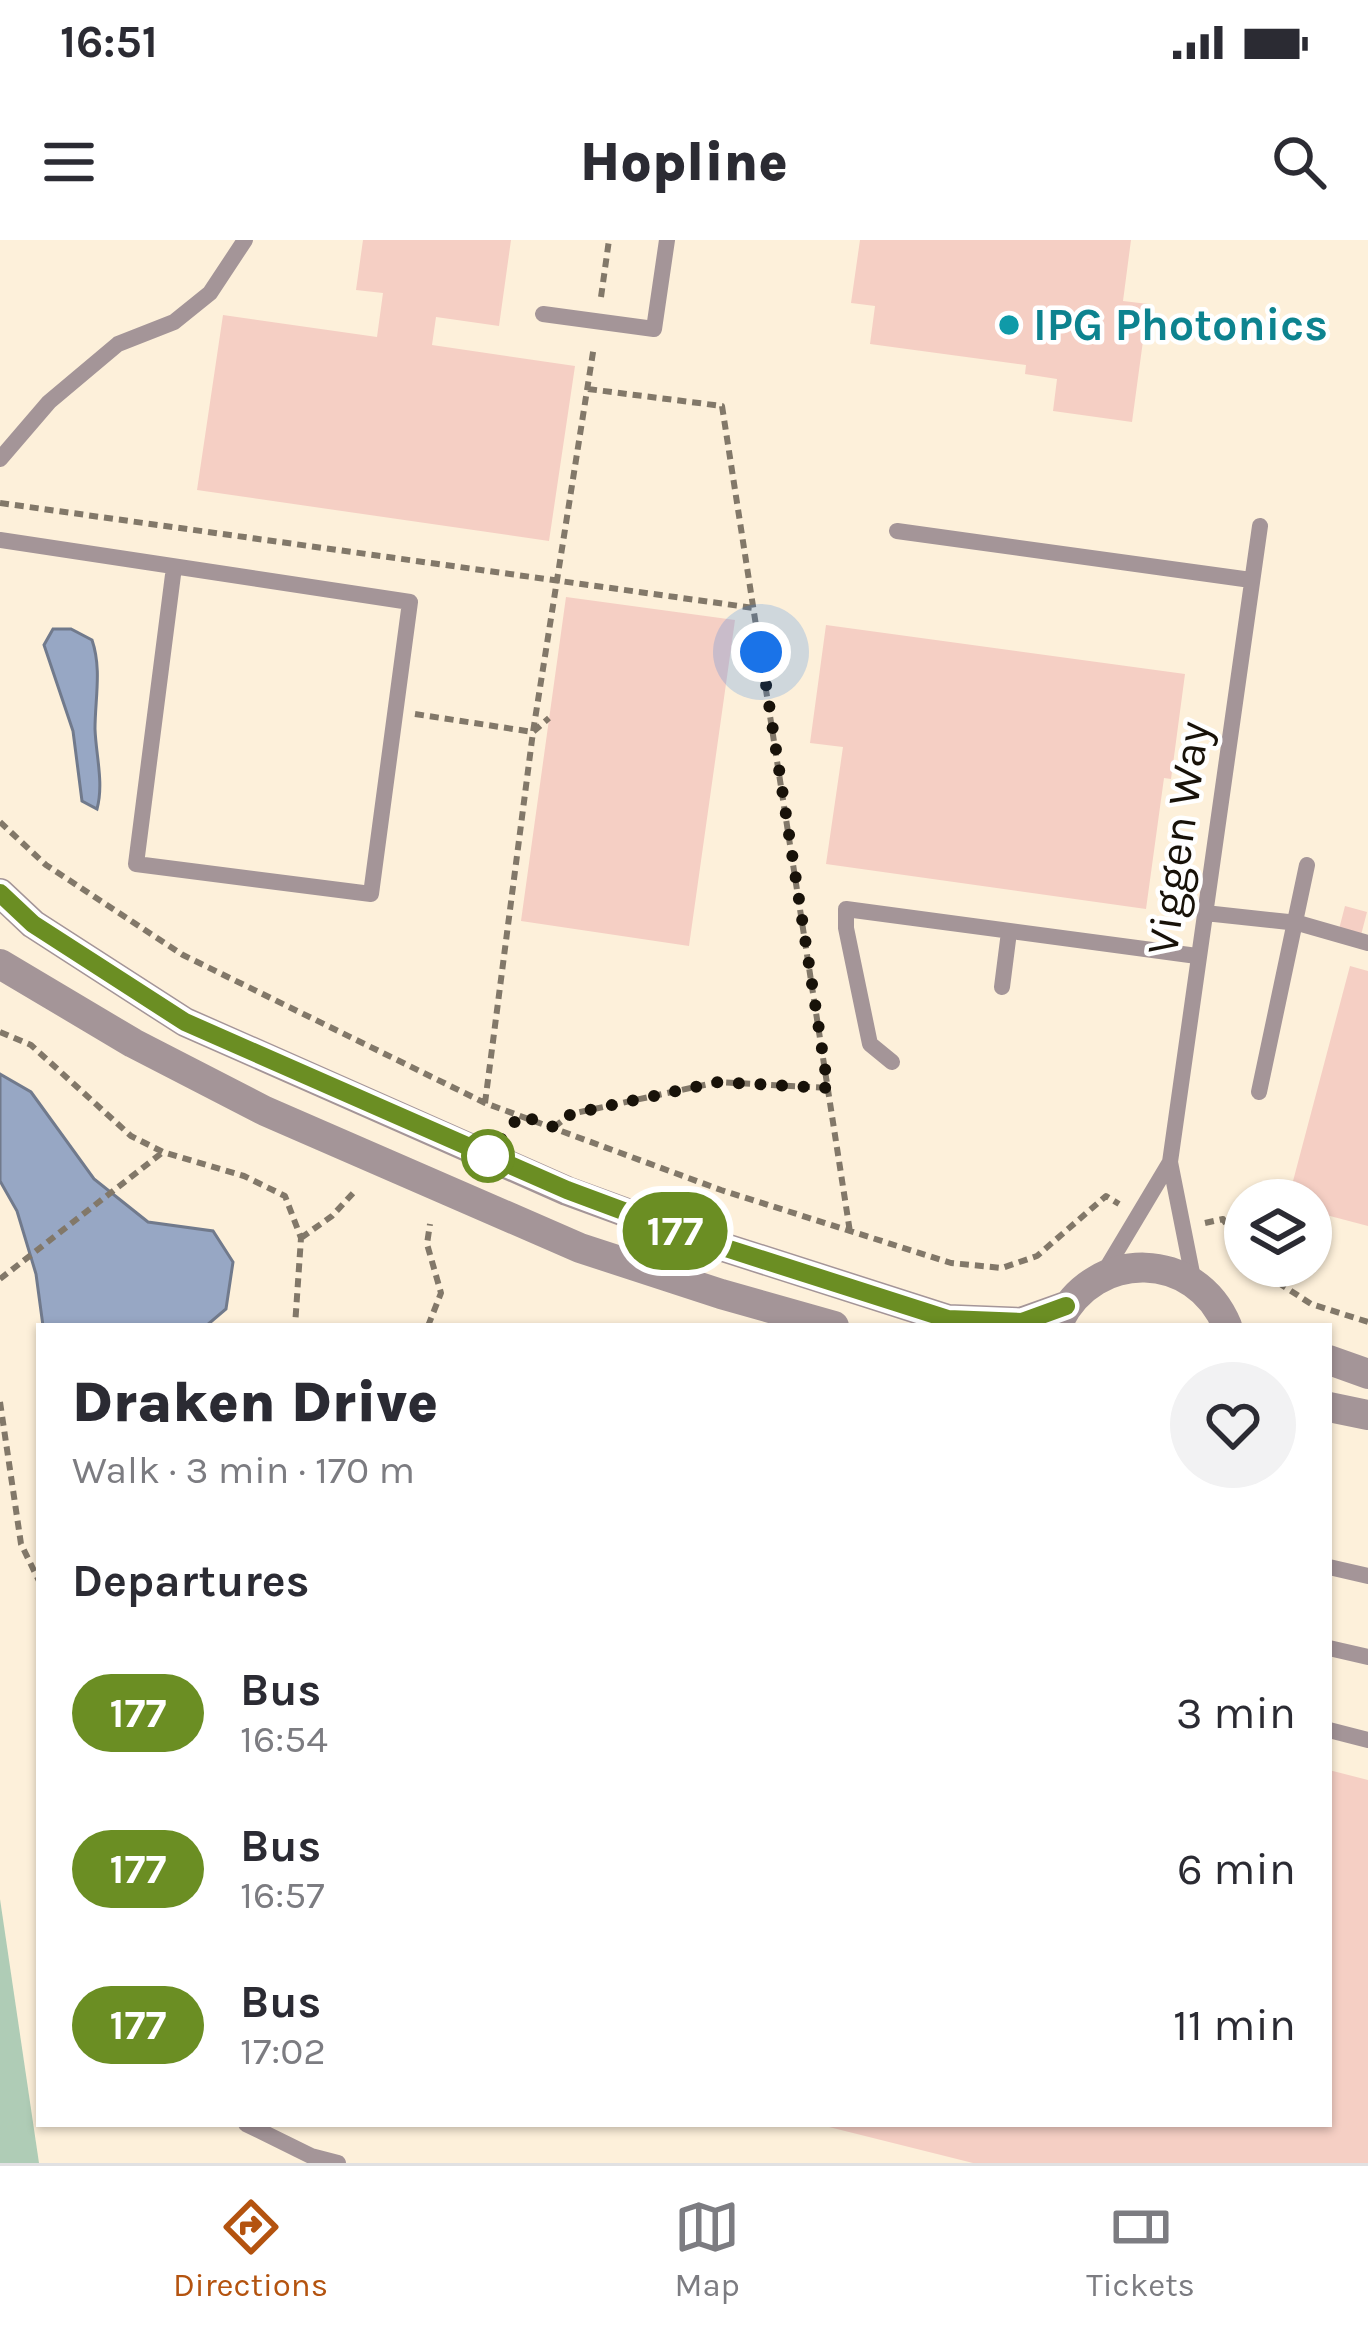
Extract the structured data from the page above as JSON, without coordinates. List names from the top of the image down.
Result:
{
  "streets": {
    "lane": ["Viggen Way"]
  },
  "places": ["IPG Photonics"],
  "lines": ["bus line 177"],
  "page": {
    "status": "16:51",
    "header": "Hopline",
    "on_map": "177",
    "heading": [
      ["Draken Drive", "Walk · 3 min · 170 m"],
      "Departures"
    ],
    "list": [
      {
        "mark": "177",
        "name": "Bus",
        "note": "16:54",
        "value": "3 min"
      },
      {
        "mark": "177",
        "name": "Bus",
        "note": "16:57",
        "value": "6 min"
      },
      {
        "mark": "177",
        "name": "Bus",
        "note": "17:02",
        "value": "11 min"
      }
    ],
    "tabs": ["Directions", "Map", "Tickets"]
  }
}
